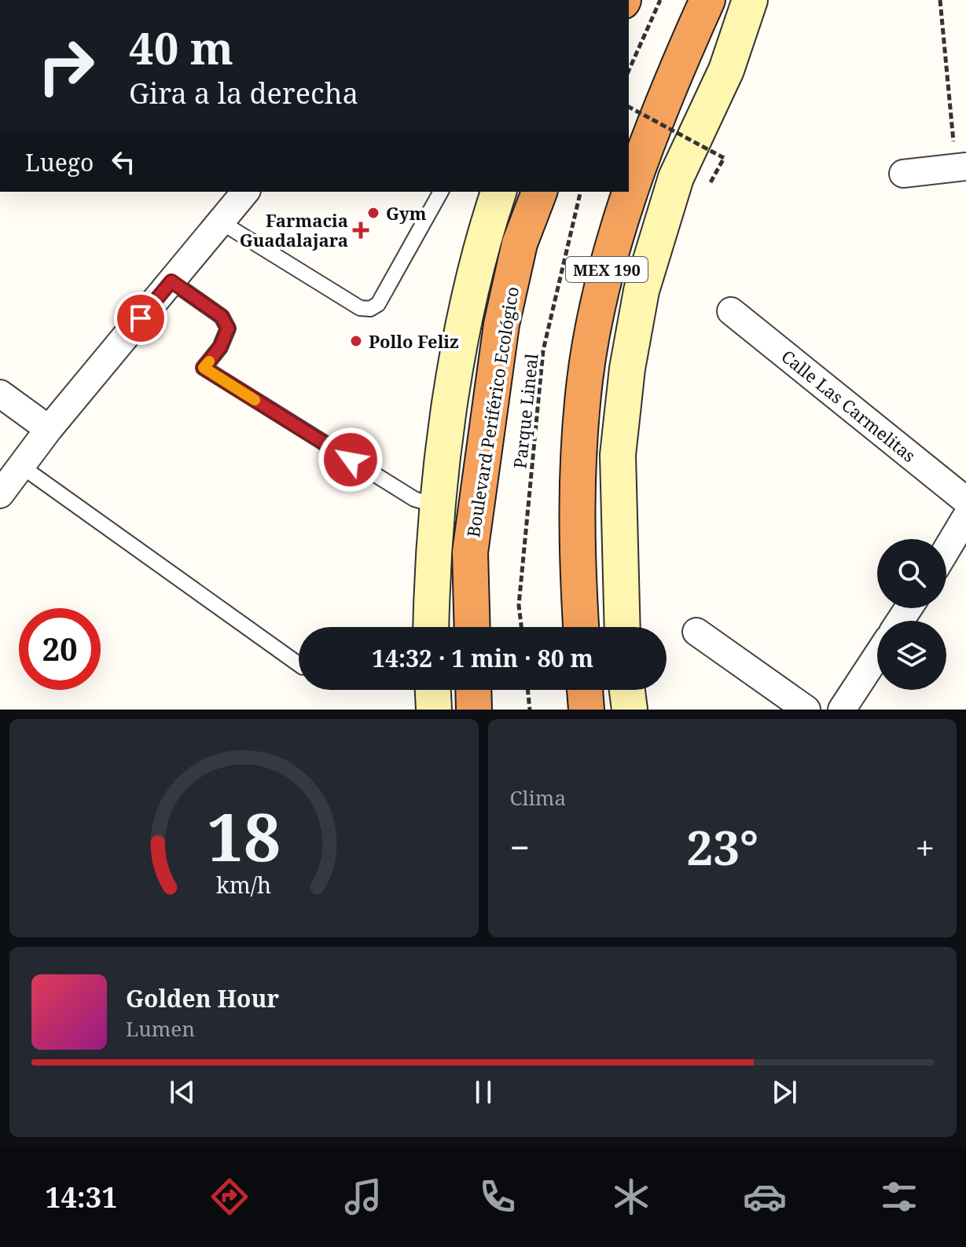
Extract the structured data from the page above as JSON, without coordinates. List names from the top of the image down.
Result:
{
  "streets": {
    "highway": ["MEX 190", "Boulevard Periférico Ecológico"],
    "street": ["Calle Las Carmelitas"],
    "path": ["Parque Lineal"]
  },
  "places": {
    "other": ["Gym", "Pollo Feliz"],
    "health": ["Farmacia Guadalajara"]
  },
  "page": {
    "turn": ["40 m", "Gira a la derecha"],
    "then": "Luego",
    "limit": "20",
    "trip": "14:32 · 1 min · 80 m",
    "tile": "Clima",
    "heat": ["−", "23°", "+"],
    "song": ["Golden Hour", "Lumen"],
    "tabs": "14:31",
    "gauge": ["18", "km/h"]
  }
}
